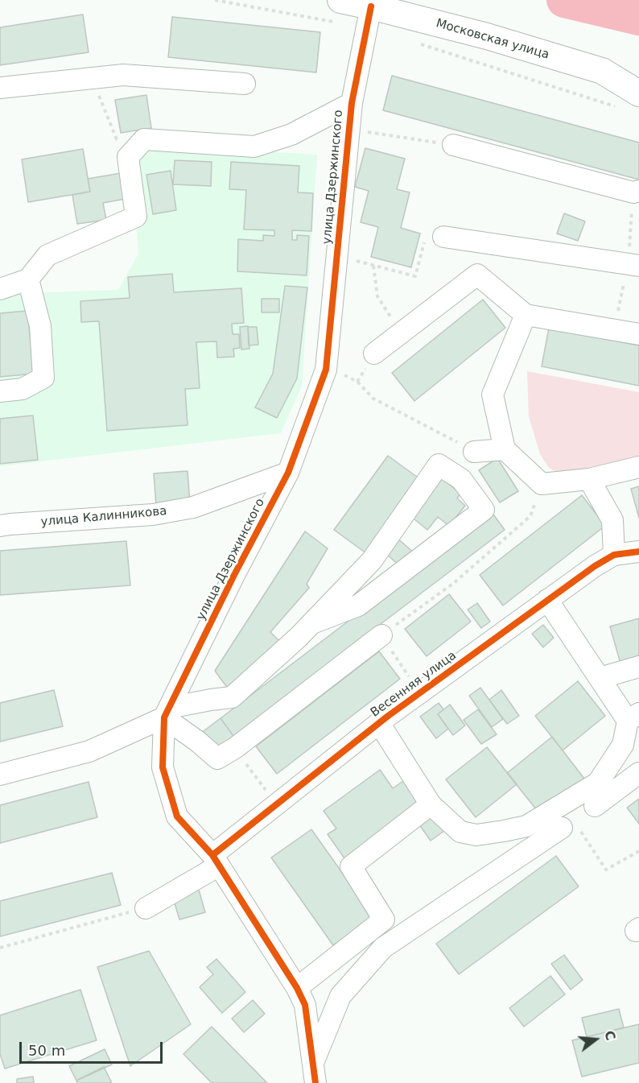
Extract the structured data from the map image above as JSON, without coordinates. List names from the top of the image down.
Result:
{
  "streets": {
    "main road": ["Московская улица"],
    "street": ["улица Дзержинского", "улица Калинникова", "Весенняя улица"]
  },
  "crossings": [
    ["Московская улица", "улица Дзержинского"],
    ["улица Дзержинского", "улица Калинникова"],
    ["улица Дзержинского", "Весенняя улица"]
  ],
  "scale_bar": "50 m",
  "north": "right"
}
